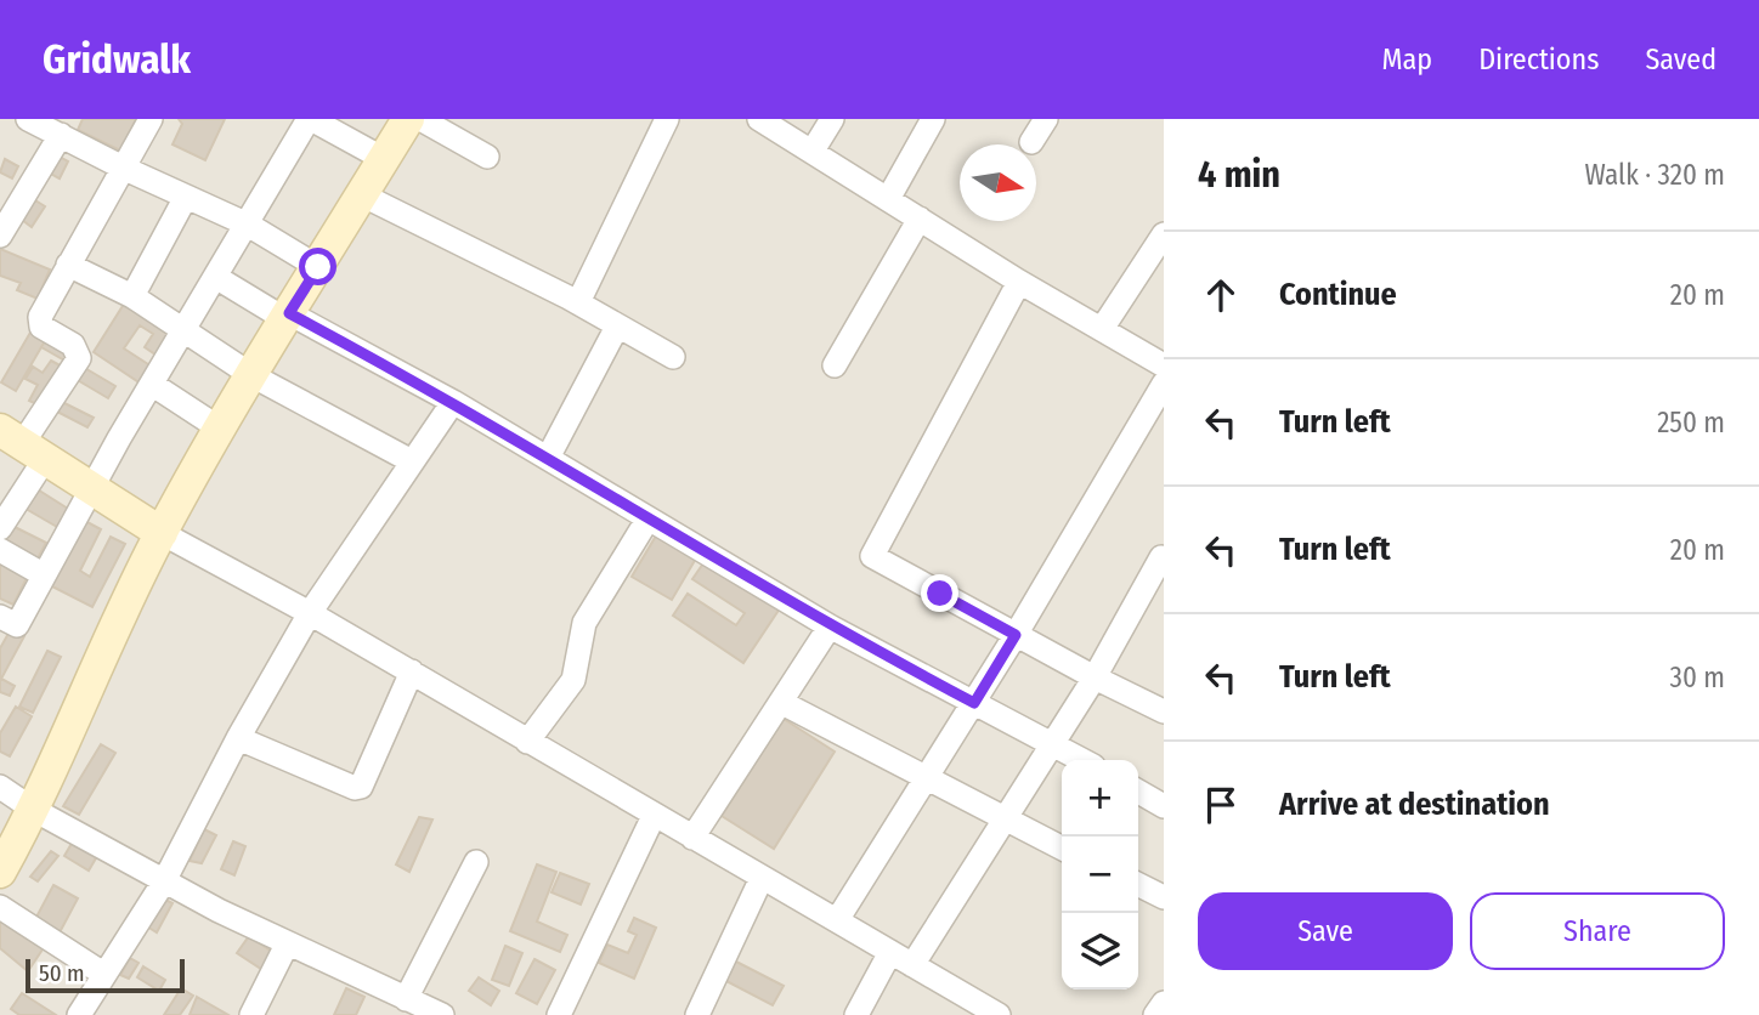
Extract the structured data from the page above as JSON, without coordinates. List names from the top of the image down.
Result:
{
  "scale_bar": "50 m",
  "north": "right",
  "page": {
    "header": "Gridwalk",
    "nav": ["Map", "Directions", "Saved"],
    "heading": ["4 min", "Walk · 320 m"],
    "list": [
      ["Continue", "20 m"],
      ["Turn left", "250 m"],
      ["Turn left", "20 m"],
      ["Turn left", "30 m"],
      "Arrive at destination"
    ],
    "map_buttons": ["+", "−"],
    "buttons": ["Save", "Share"],
    "scale": "50 m"
  }
}
